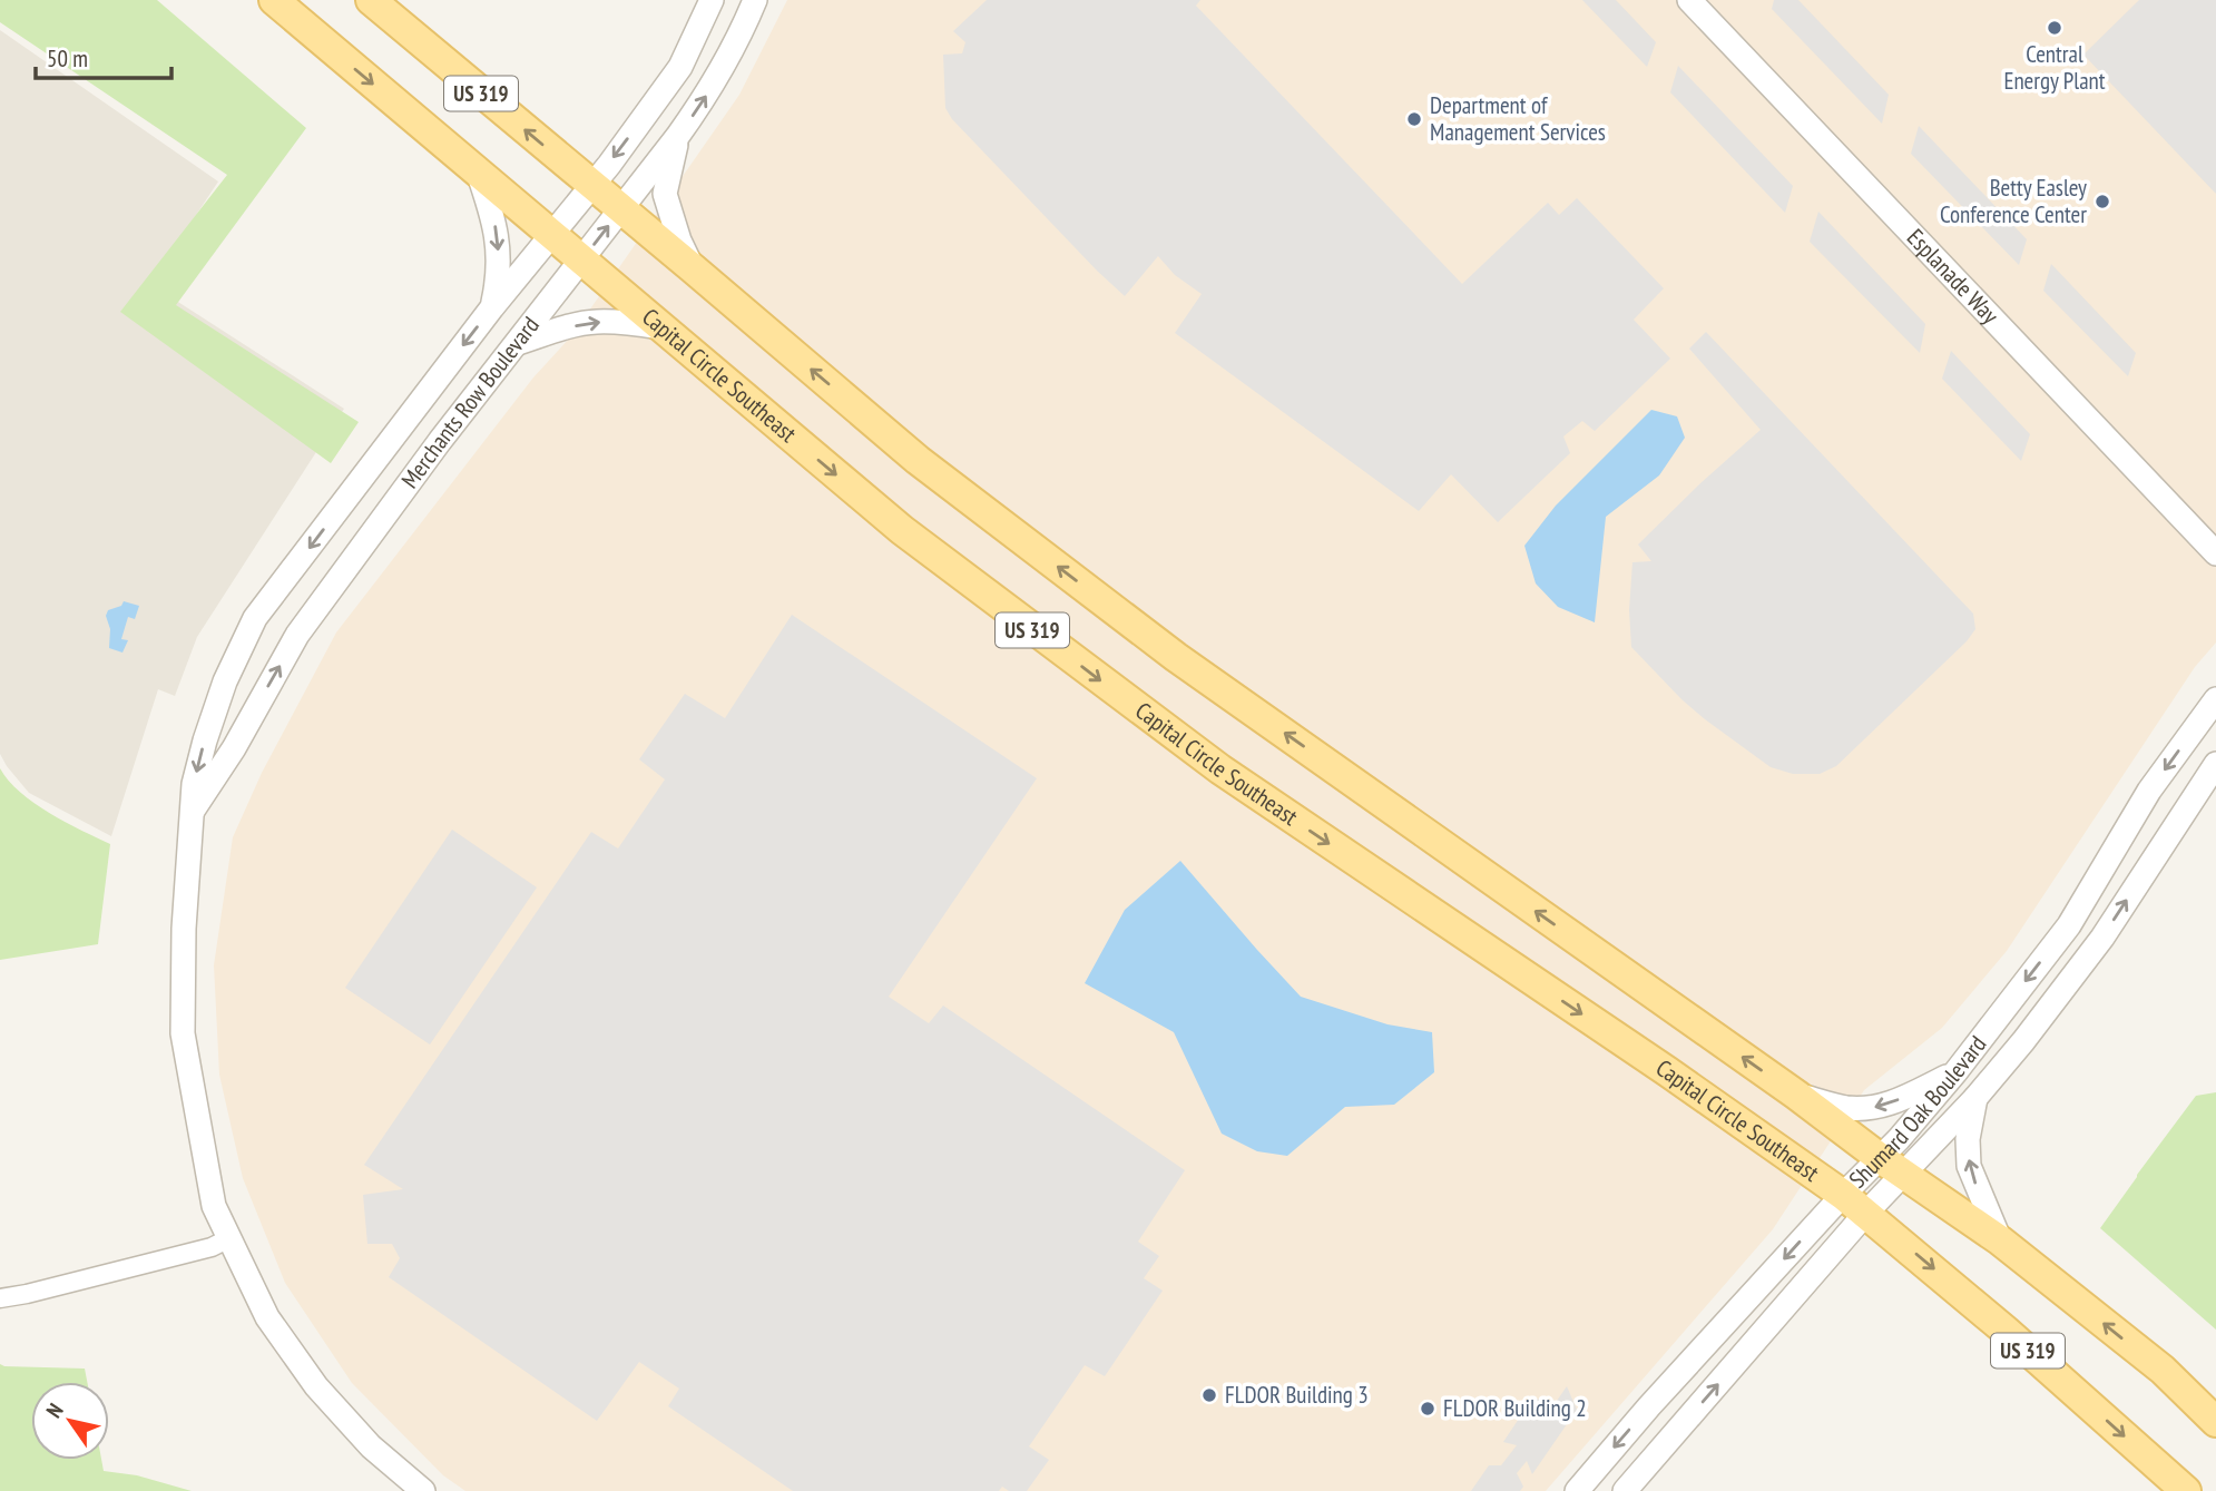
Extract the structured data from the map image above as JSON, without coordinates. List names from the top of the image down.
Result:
{
  "streets": {
    "main road": ["US 319", "Capital Circle Southeast"],
    "street": ["Esplanade Way", "Merchants Row Boulevard", "Shumard Oak Boulevard"]
  },
  "crossings": [
    ["US 319", "Merchants Row Boulevard"],
    ["US 319", "Shumard Oak Boulevard"],
    ["Capital Circle Southeast", "Merchants Row Boulevard"],
    ["Capital Circle Southeast", "Shumard Oak Boulevard"]
  ],
  "places": [
    "Central Energy Plant",
    "Department of Management Services",
    "Betty Easley Conference Center",
    "FLDOR Building 3",
    "FLDOR Building 2"
  ],
  "scale_bar": "50 m",
  "north": "top left"
}
